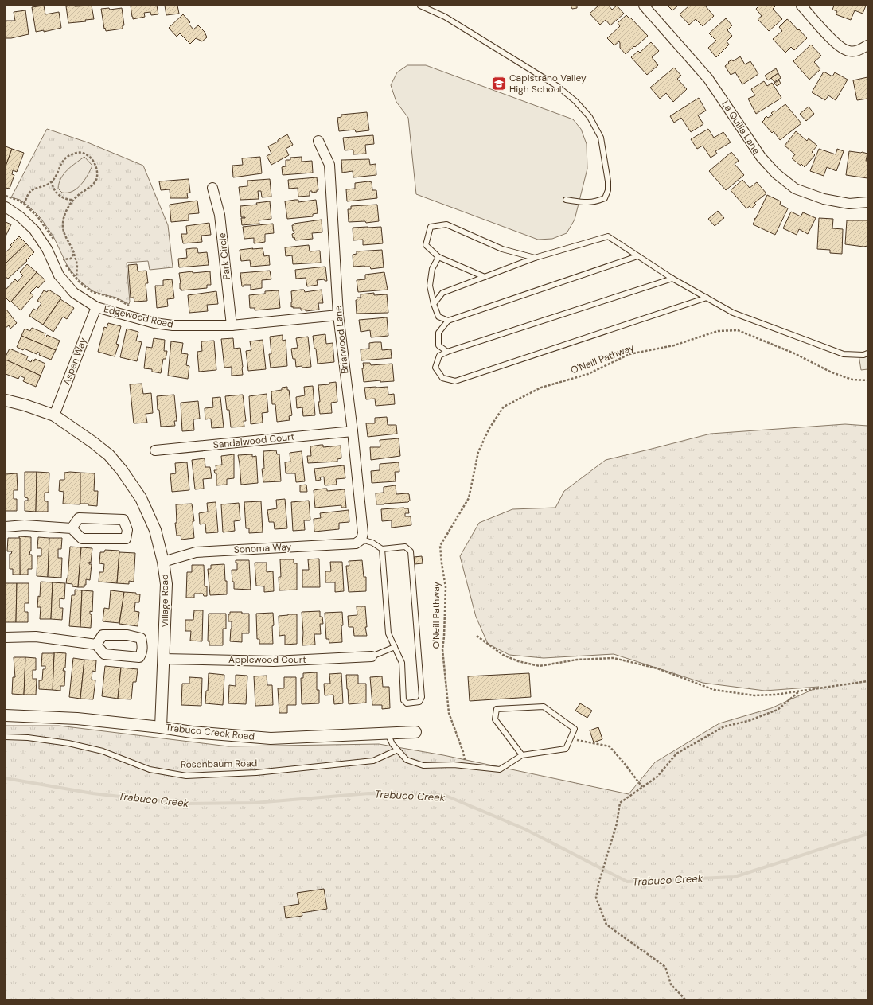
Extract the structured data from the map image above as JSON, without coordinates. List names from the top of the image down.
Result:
{
  "streets": {
    "street": [
      "La Quilla Lane",
      "Park Circle",
      "Edgewood Road",
      "Briarwood Lane",
      "Aspen Way",
      "Sandalwood Court",
      "Sonoma Way",
      "Village Road",
      "Applewood Court",
      "Trabuco Creek Road"
    ],
    "lane": ["Rosenbaum Road"],
    "path": ["O'Neill Pathway"]
  },
  "crossings": [
    ["Park Circle", "Edgewood Road"],
    ["Edgewood Road", "Briarwood Lane"],
    ["Edgewood Road", "Aspen Way"],
    ["Briarwood Lane", "Sandalwood Court"],
    ["Briarwood Lane", "Sonoma Way"],
    ["Aspen Way", "Village Road"],
    ["Sonoma Way", "Village Road"],
    ["Village Road", "Applewood Court"],
    ["Village Road", "Trabuco Creek Road"]
  ],
  "water": ["Trabuco Creek"],
  "places": {
    "school or university": ["Capistrano Valley High School"]
  }
}
